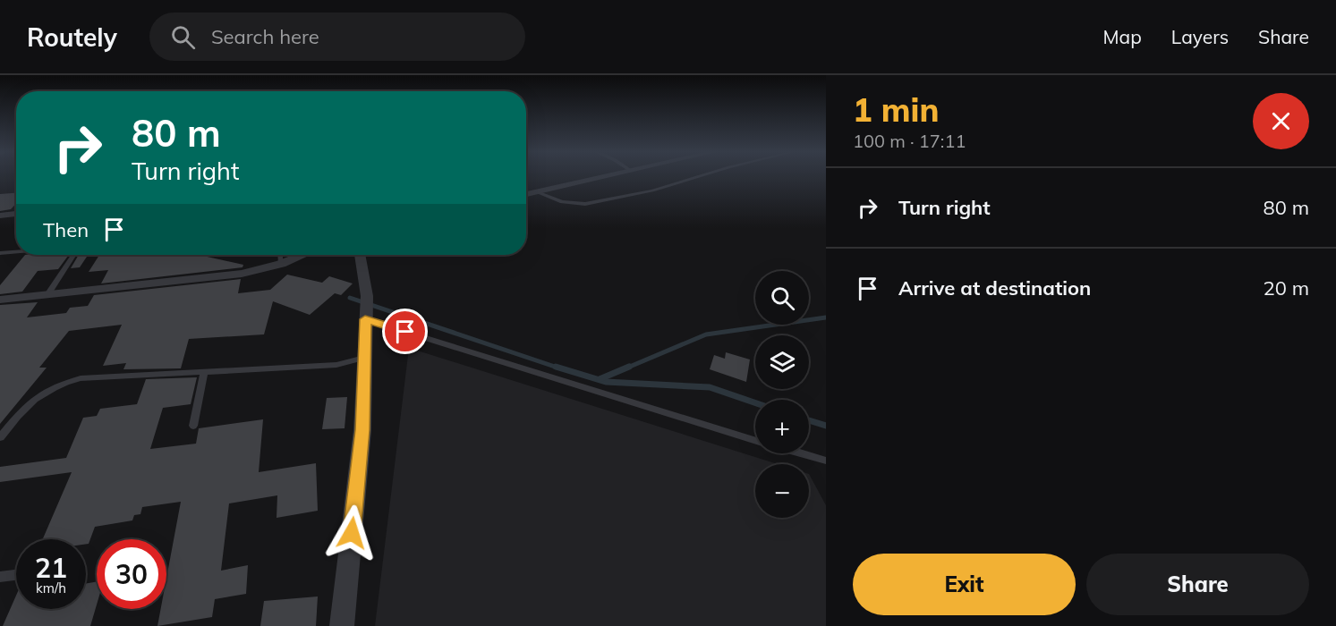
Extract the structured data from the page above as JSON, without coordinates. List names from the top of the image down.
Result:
{
  "page": {
    "header": "Routely",
    "search": "Search here",
    "nav": ["Map", "Layers", "Share"],
    "heading": ["1 min", "100 m · 17:11"],
    "turn": ["80 m", "Turn right"],
    "list": [
      {
        "name": "Turn right",
        "value": "80 m"
      },
      {
        "name": "Arrive at destination",
        "value": "20 m"
      }
    ],
    "then": "Then",
    "map_buttons": ["+", "−"],
    "speed": "21 km/h",
    "limit": "30",
    "buttons": ["Exit", "Share"]
  }
}
